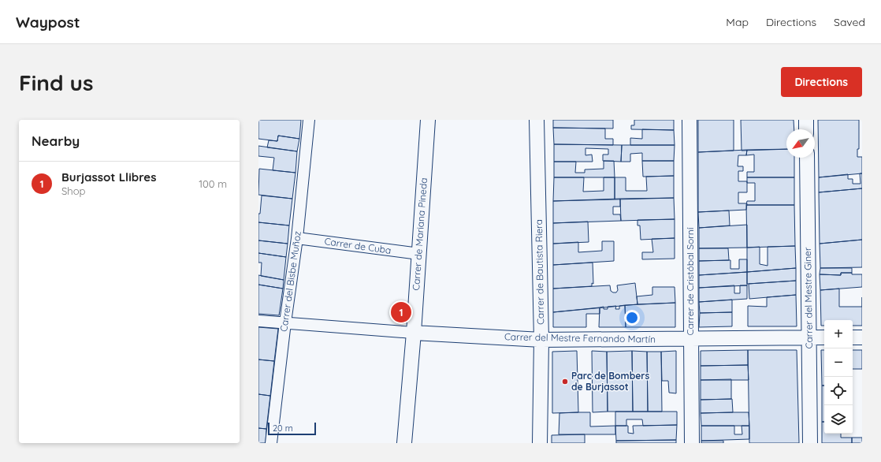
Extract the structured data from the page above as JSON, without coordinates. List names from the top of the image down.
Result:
{
  "streets": {
    "street": [
      "Carrer de Mariana Pineda",
      "Carrer de Cuba",
      "Carrer de Bautista Riera",
      "Carrer del Bisbe Muñoz",
      "Carrer de Cristóbal Sorní",
      "Carrer del Mestre Giner",
      "Carrer del Mestre Fernando Martín"
    ]
  },
  "crossings": [
    ["Carrer de Mariana Pineda", "Carrer de Cuba"],
    ["Carrer de Mariana Pineda", "Carrer del Mestre Fernando Martín"],
    ["Carrer de Cuba", "Carrer del Bisbe Muñoz"],
    ["Carrer de Bautista Riera", "Carrer del Mestre Fernando Martín"],
    ["Carrer del Bisbe Muñoz", "Carrer del Mestre Fernando Martín"],
    ["Carrer de Cristóbal Sorní", "Carrer del Mestre Fernando Martín"],
    ["Carrer del Mestre Giner", "Carrer del Mestre Fernando Martín"]
  ],
  "places": ["Parc de Bombers de Burjassot"],
  "scale_bar": "20 m",
  "north": "bottom left",
  "page": {
    "header": "Waypost",
    "nav": ["Map", "Directions", "Saved"],
    "buttons": "Directions",
    "title": "Find us",
    "heading": "Nearby",
    "list": [
      {
        "mark": "1",
        "name": "Burjassot Llibres",
        "note": "Shop",
        "value": "100 m"
      }
    ],
    "pins": "1",
    "map_buttons": ["+", "−"],
    "scale": "20 m"
  }
}
